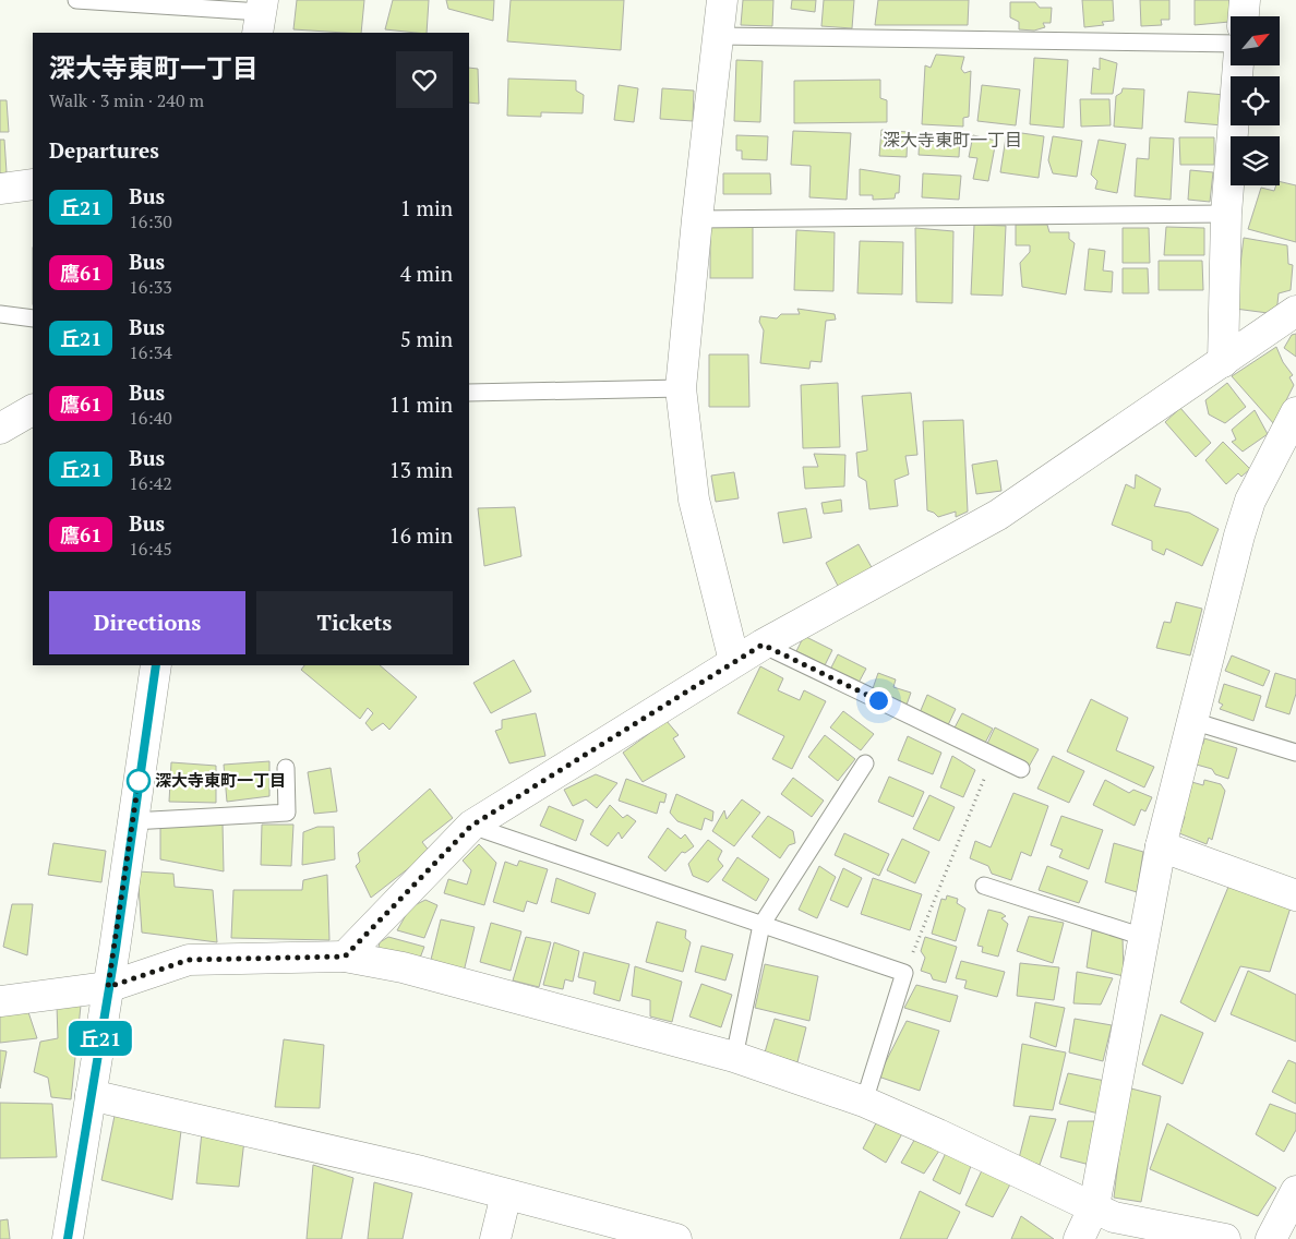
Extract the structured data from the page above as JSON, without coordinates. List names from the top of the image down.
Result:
{
  "districts": ["深大寺東町一丁目"],
  "places": ["深大寺東町一丁目"],
  "lines": ["bus line 丘21"],
  "north": "top right",
  "page": {
    "on_map": "丘21",
    "heading": [
      ["深大寺東町一丁目", "Walk · 3 min · 240 m"],
      "Departures"
    ],
    "list": [
      {
        "mark": "丘21",
        "name": "Bus",
        "note": "16:30",
        "value": "1 min"
      },
      {
        "mark": "鷹61",
        "name": "Bus",
        "note": "16:33",
        "value": "4 min"
      },
      {
        "mark": "丘21",
        "name": "Bus",
        "note": "16:34",
        "value": "5 min"
      },
      {
        "mark": "鷹61",
        "name": "Bus",
        "note": "16:40",
        "value": "11 min"
      },
      {
        "mark": "丘21",
        "name": "Bus",
        "note": "16:42",
        "value": "13 min"
      },
      {
        "mark": "鷹61",
        "name": "Bus",
        "note": "16:45",
        "value": "16 min"
      }
    ],
    "buttons": ["Directions", "Tickets"]
  }
}
